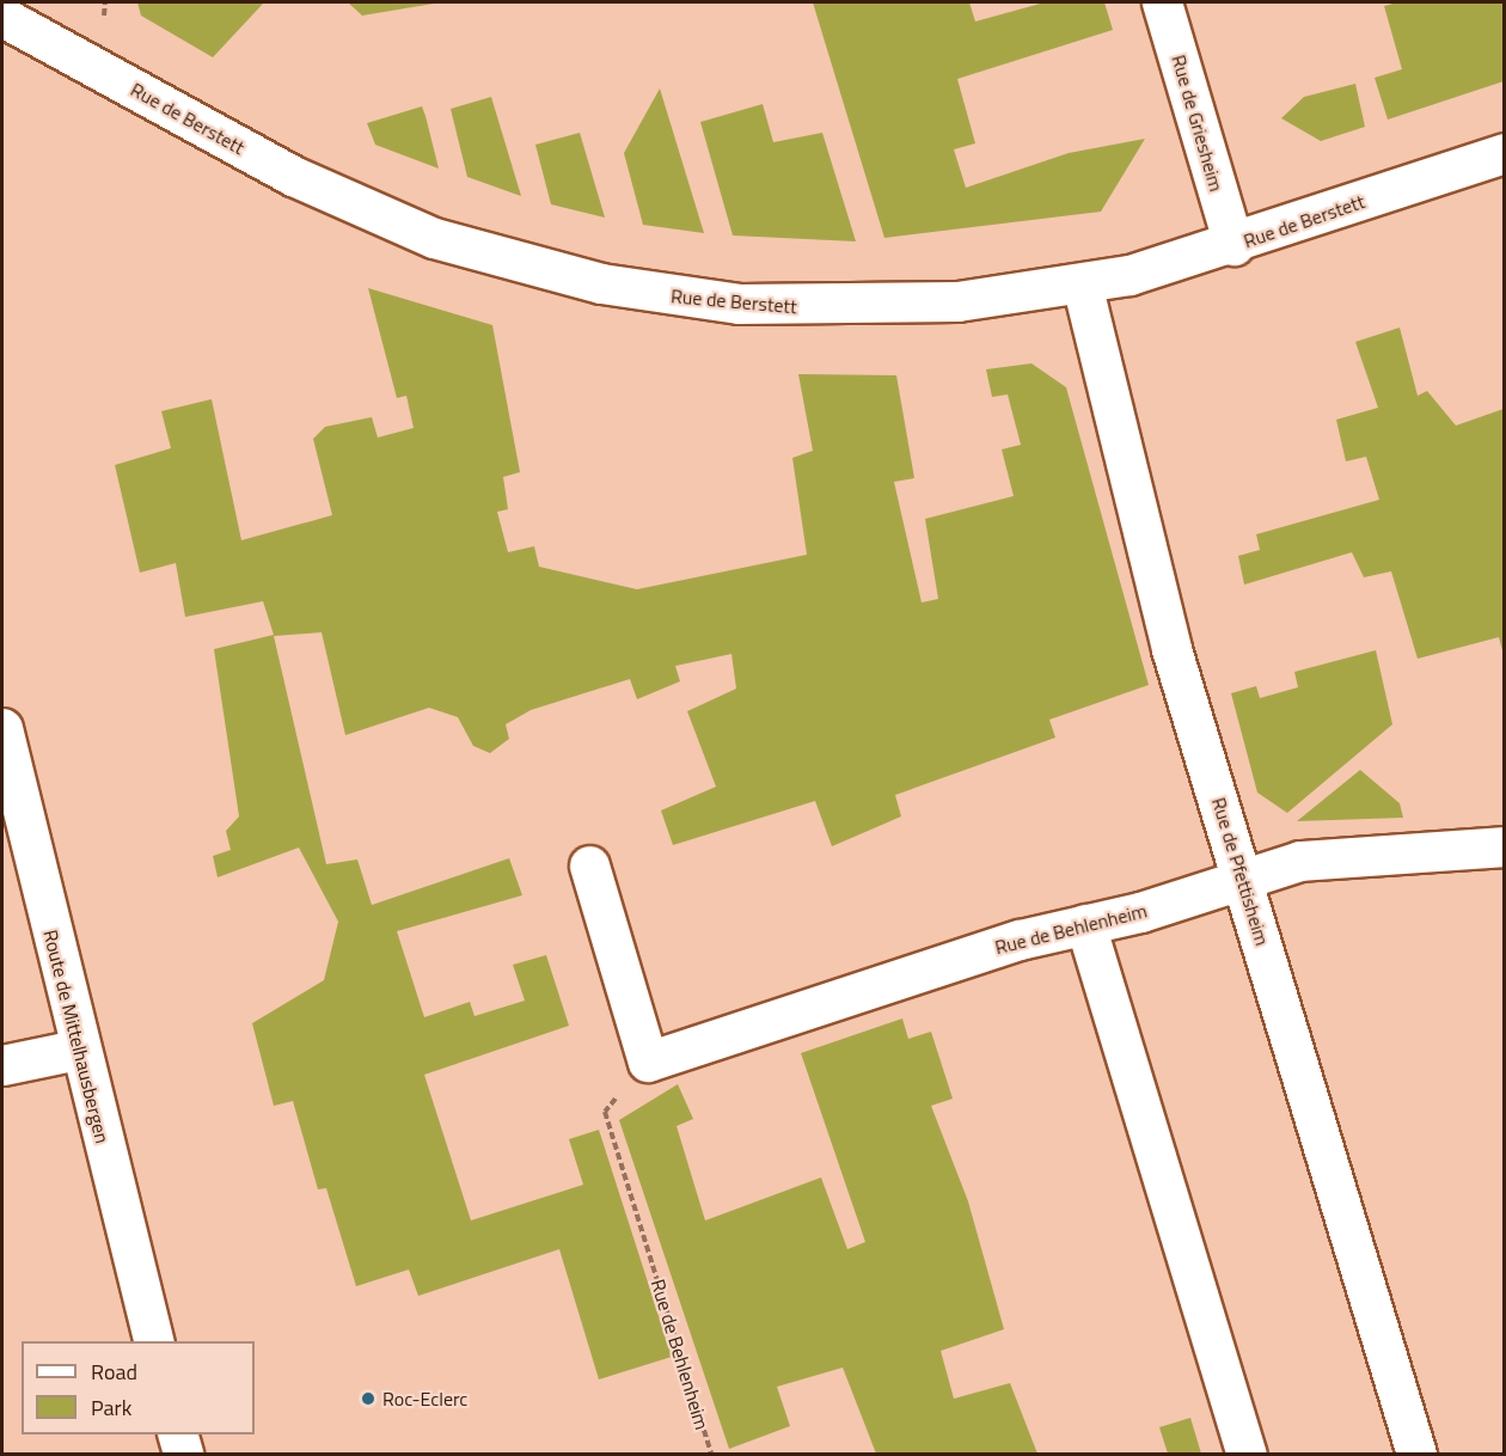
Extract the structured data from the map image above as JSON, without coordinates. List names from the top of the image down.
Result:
{
  "streets": {
    "street": [
      "Rue de Berstett",
      "Rue de Griesheim",
      "Rue de Pfettisheim",
      "Rue de Behlenheim",
      "Route de Mittelhausbergen"
    ]
  },
  "crossings": [
    ["Rue de Berstett", "Rue de Griesheim"],
    ["Rue de Berstett", "Rue de Pfettisheim"],
    ["Rue de Pfettisheim", "Rue de Behlenheim"]
  ],
  "places": ["Roc-Eclerc"],
  "legend": ["Road", "Park"]
}
